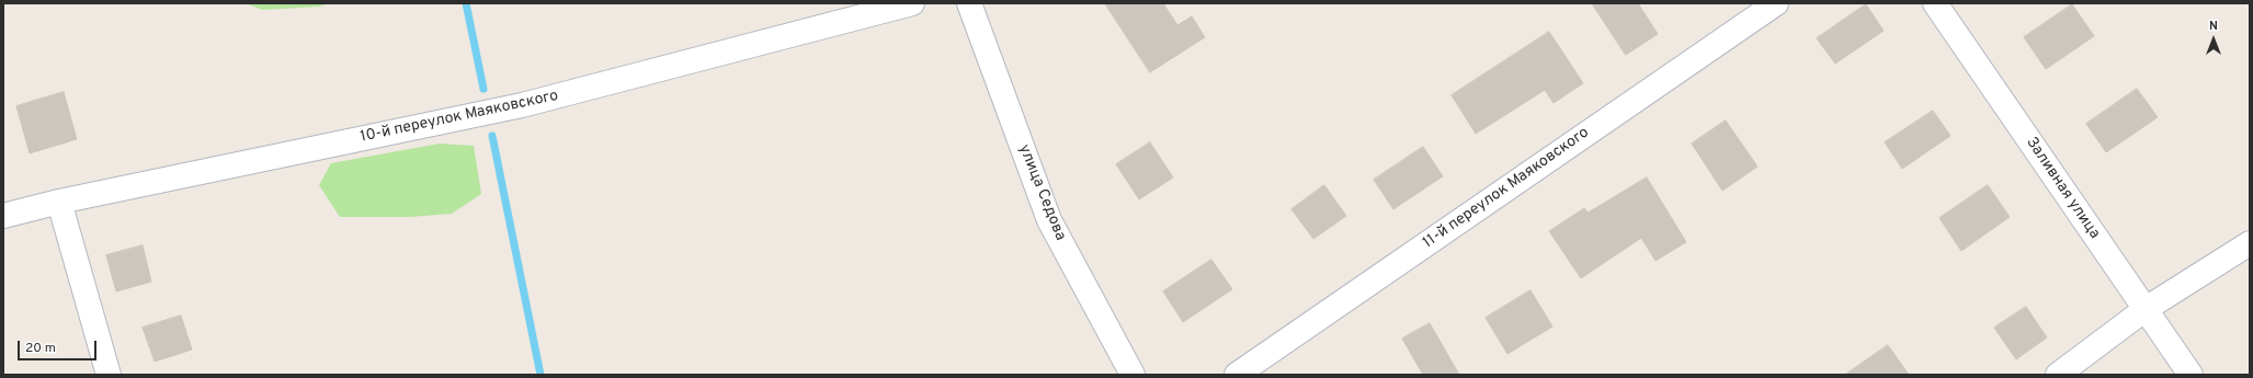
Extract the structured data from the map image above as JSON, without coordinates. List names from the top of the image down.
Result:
{
  "streets": {
    "street": [
      "10-й переулок Маяковского",
      "11-й переулок Маяковского",
      "Заливная улица",
      "улица Седова"
    ]
  },
  "scale_bar": "20 m",
  "north": "top"
}
